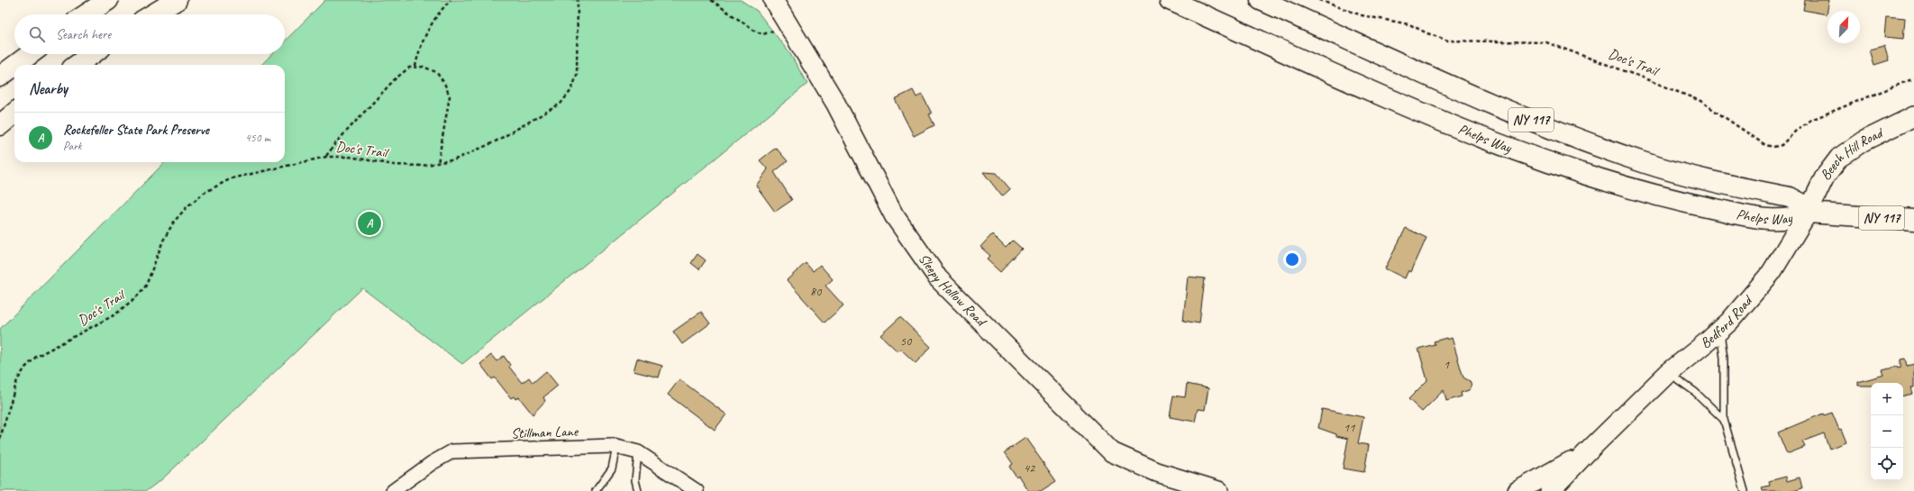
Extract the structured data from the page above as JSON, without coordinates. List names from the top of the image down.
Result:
{
  "streets": {
    "main road": ["NY 117", "Phelps Way"],
    "street": [
      "Beech Hill Road",
      "Sleepy Hollow Road",
      "Bedford Road",
      "Stillman Lane"
    ],
    "path": ["Doc's Trail"]
  },
  "crossings": [
    ["NY 117", "Phelps Way"],
    ["NY 117", "Beech Hill Road"],
    ["NY 117", "Bedford Road"],
    ["Phelps Way", "Beech Hill Road"],
    ["Phelps Way", "Bedford Road"],
    ["Beech Hill Road", "Bedford Road"]
  ],
  "house_numbers": [
    "80",
    "50",
    "1",
    "11",
    "42"
  ],
  "north": "top right",
  "page": {
    "search": "Search here",
    "heading": "Nearby",
    "list": [
      {
        "mark": "A",
        "name": "Rockefeller State Park Preserve",
        "note": "Park",
        "value": "450 m"
      }
    ],
    "pins": "A",
    "map_buttons": ["+", "−"]
  }
}
